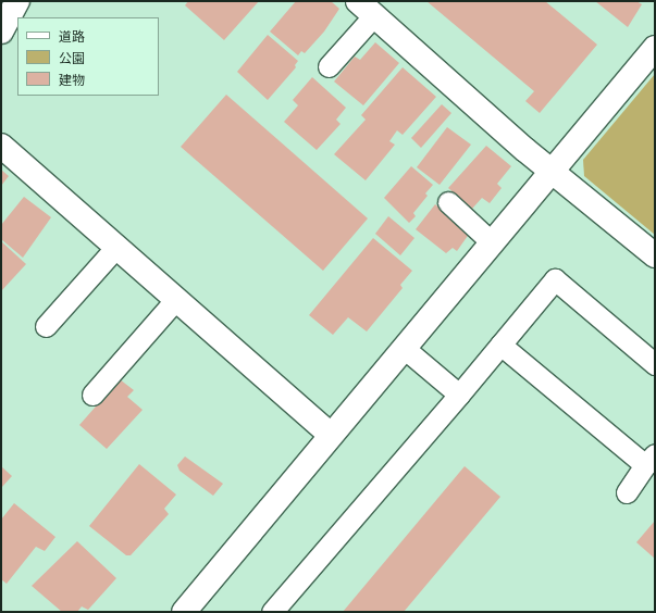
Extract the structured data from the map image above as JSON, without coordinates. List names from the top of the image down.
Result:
{
  "legend": ["道路", "公園", "建物"]
}
